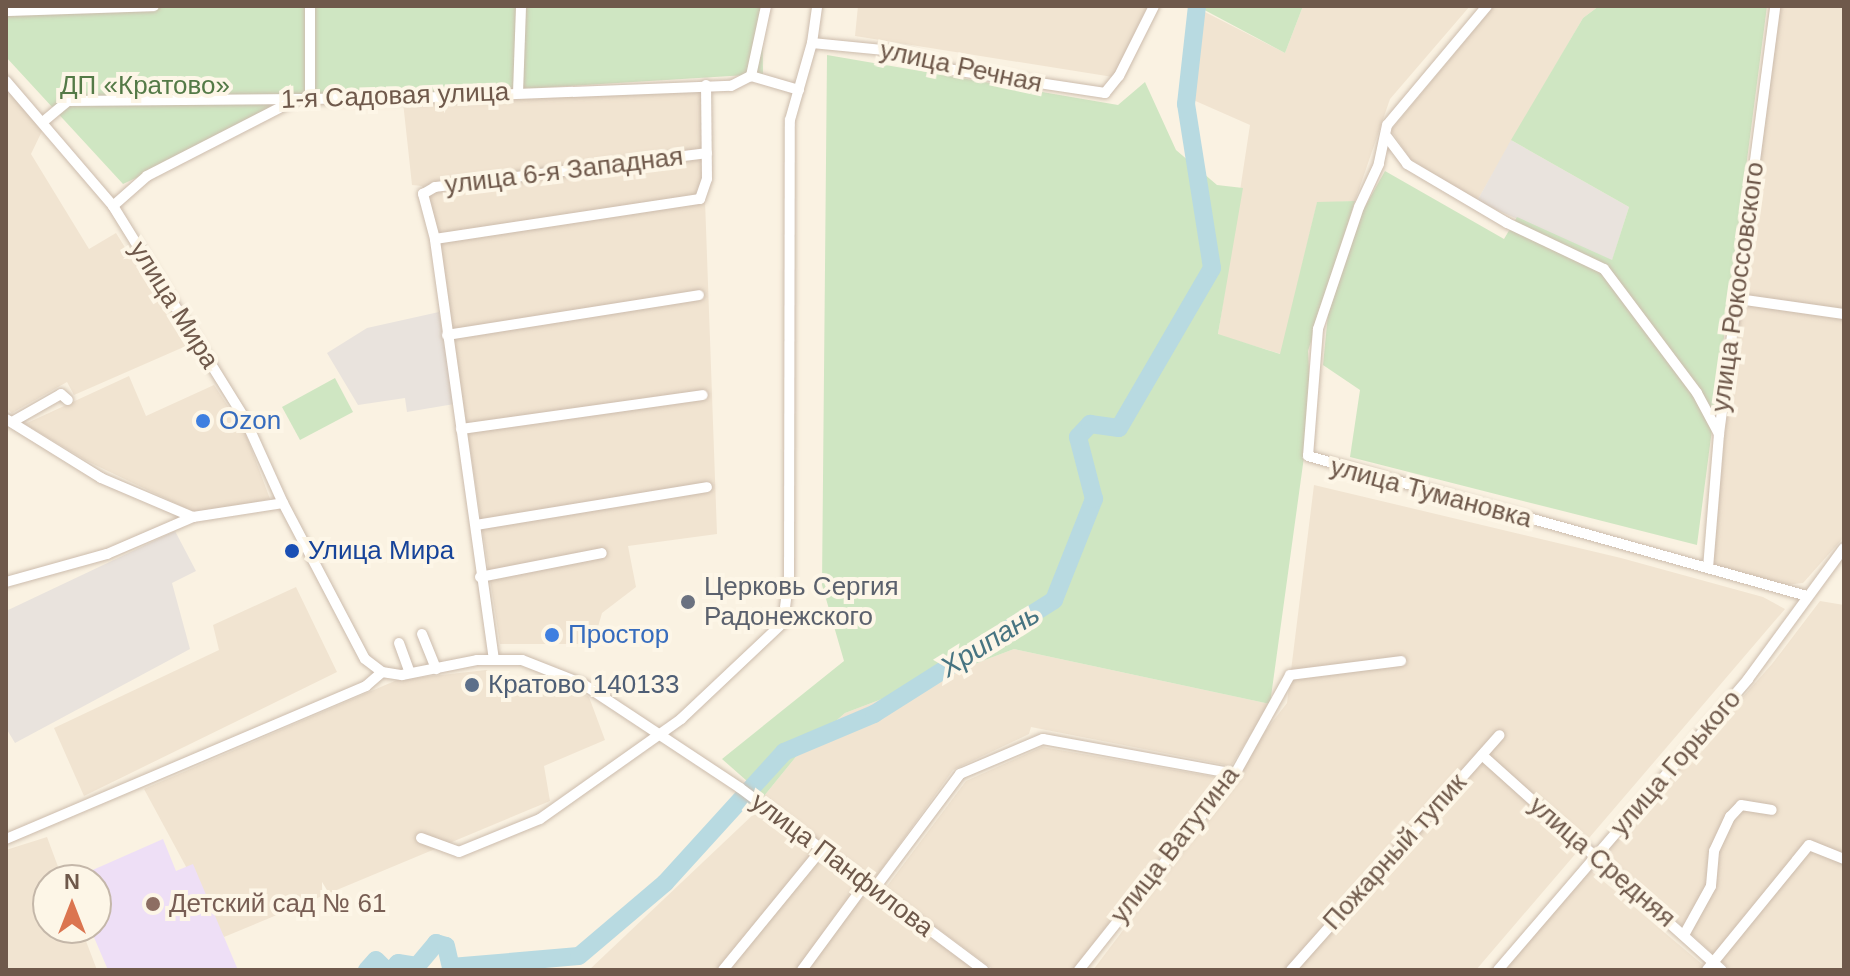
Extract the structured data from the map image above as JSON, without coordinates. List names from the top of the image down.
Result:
{
  "streets": {
    "street": [
      "улица Речная",
      "1-я Садовая улица",
      "улица 6-я Западная",
      "улица Рокоссовского",
      "улица Мира",
      "улица Тумановка",
      "улица Горького",
      "улица Ватутина",
      "Пожарный тупик",
      "улица Средняя",
      "улица Панфилова"
    ]
  },
  "crossings": [
    ["1-я Садовая улица", "улица Мира"],
    ["улица Рокоссовского", "улица Тумановка"],
    ["улица Тумановка", "улица Горького"],
    ["улица Горького", "улица Средняя"],
    ["Пожарный тупик", "улица Средняя"]
  ],
  "water": ["Хрипань"],
  "parks": ["ДП «Кратово»"],
  "places": [
    "Ozon",
    "Улица Мира",
    "Церковь Сергия Радонежского",
    "Простор",
    "Кратово 140133",
    "Детский сад № 61"
  ],
  "north": "top"
}
